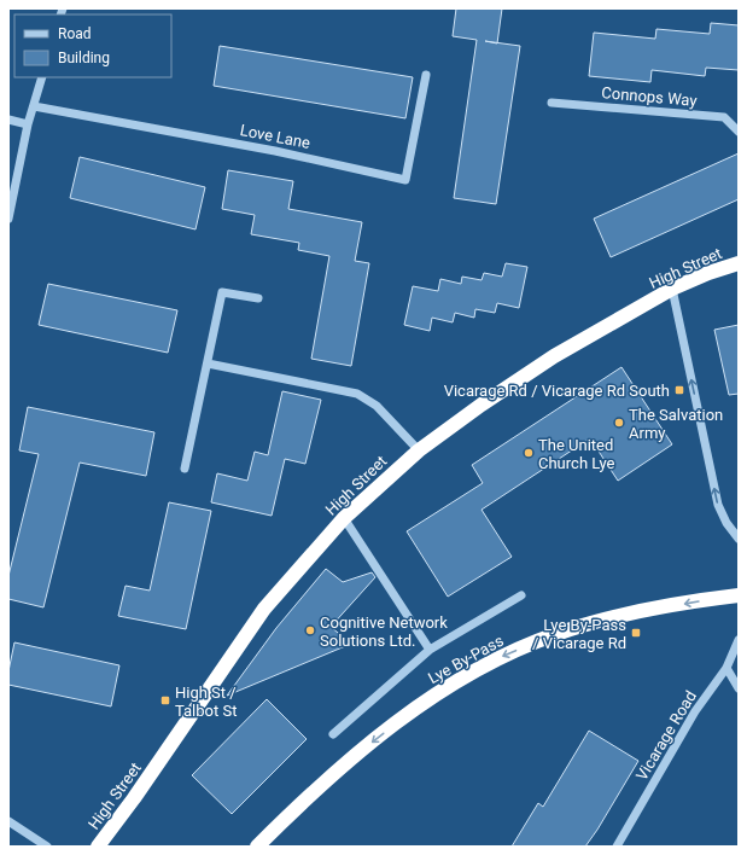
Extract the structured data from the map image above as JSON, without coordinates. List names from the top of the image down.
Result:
{
  "streets": {
    "highway": ["High Street", "Lye By-Pass"],
    "street": ["Connops Way", "Love Lane", "Vicarage Road"]
  },
  "one_way": ["Lye By-Pass"],
  "places": {
    "transit": ["Vicarage Rd / Vicarage Rd South", "Lye By-Pass / Vicarage Rd", "High St / Talbot St"],
    "other": ["The Salvation Army", "The United Church Lye", "Cognitive Network Solutions Ltd."]
  },
  "legend": ["Road", "Building"]
}
